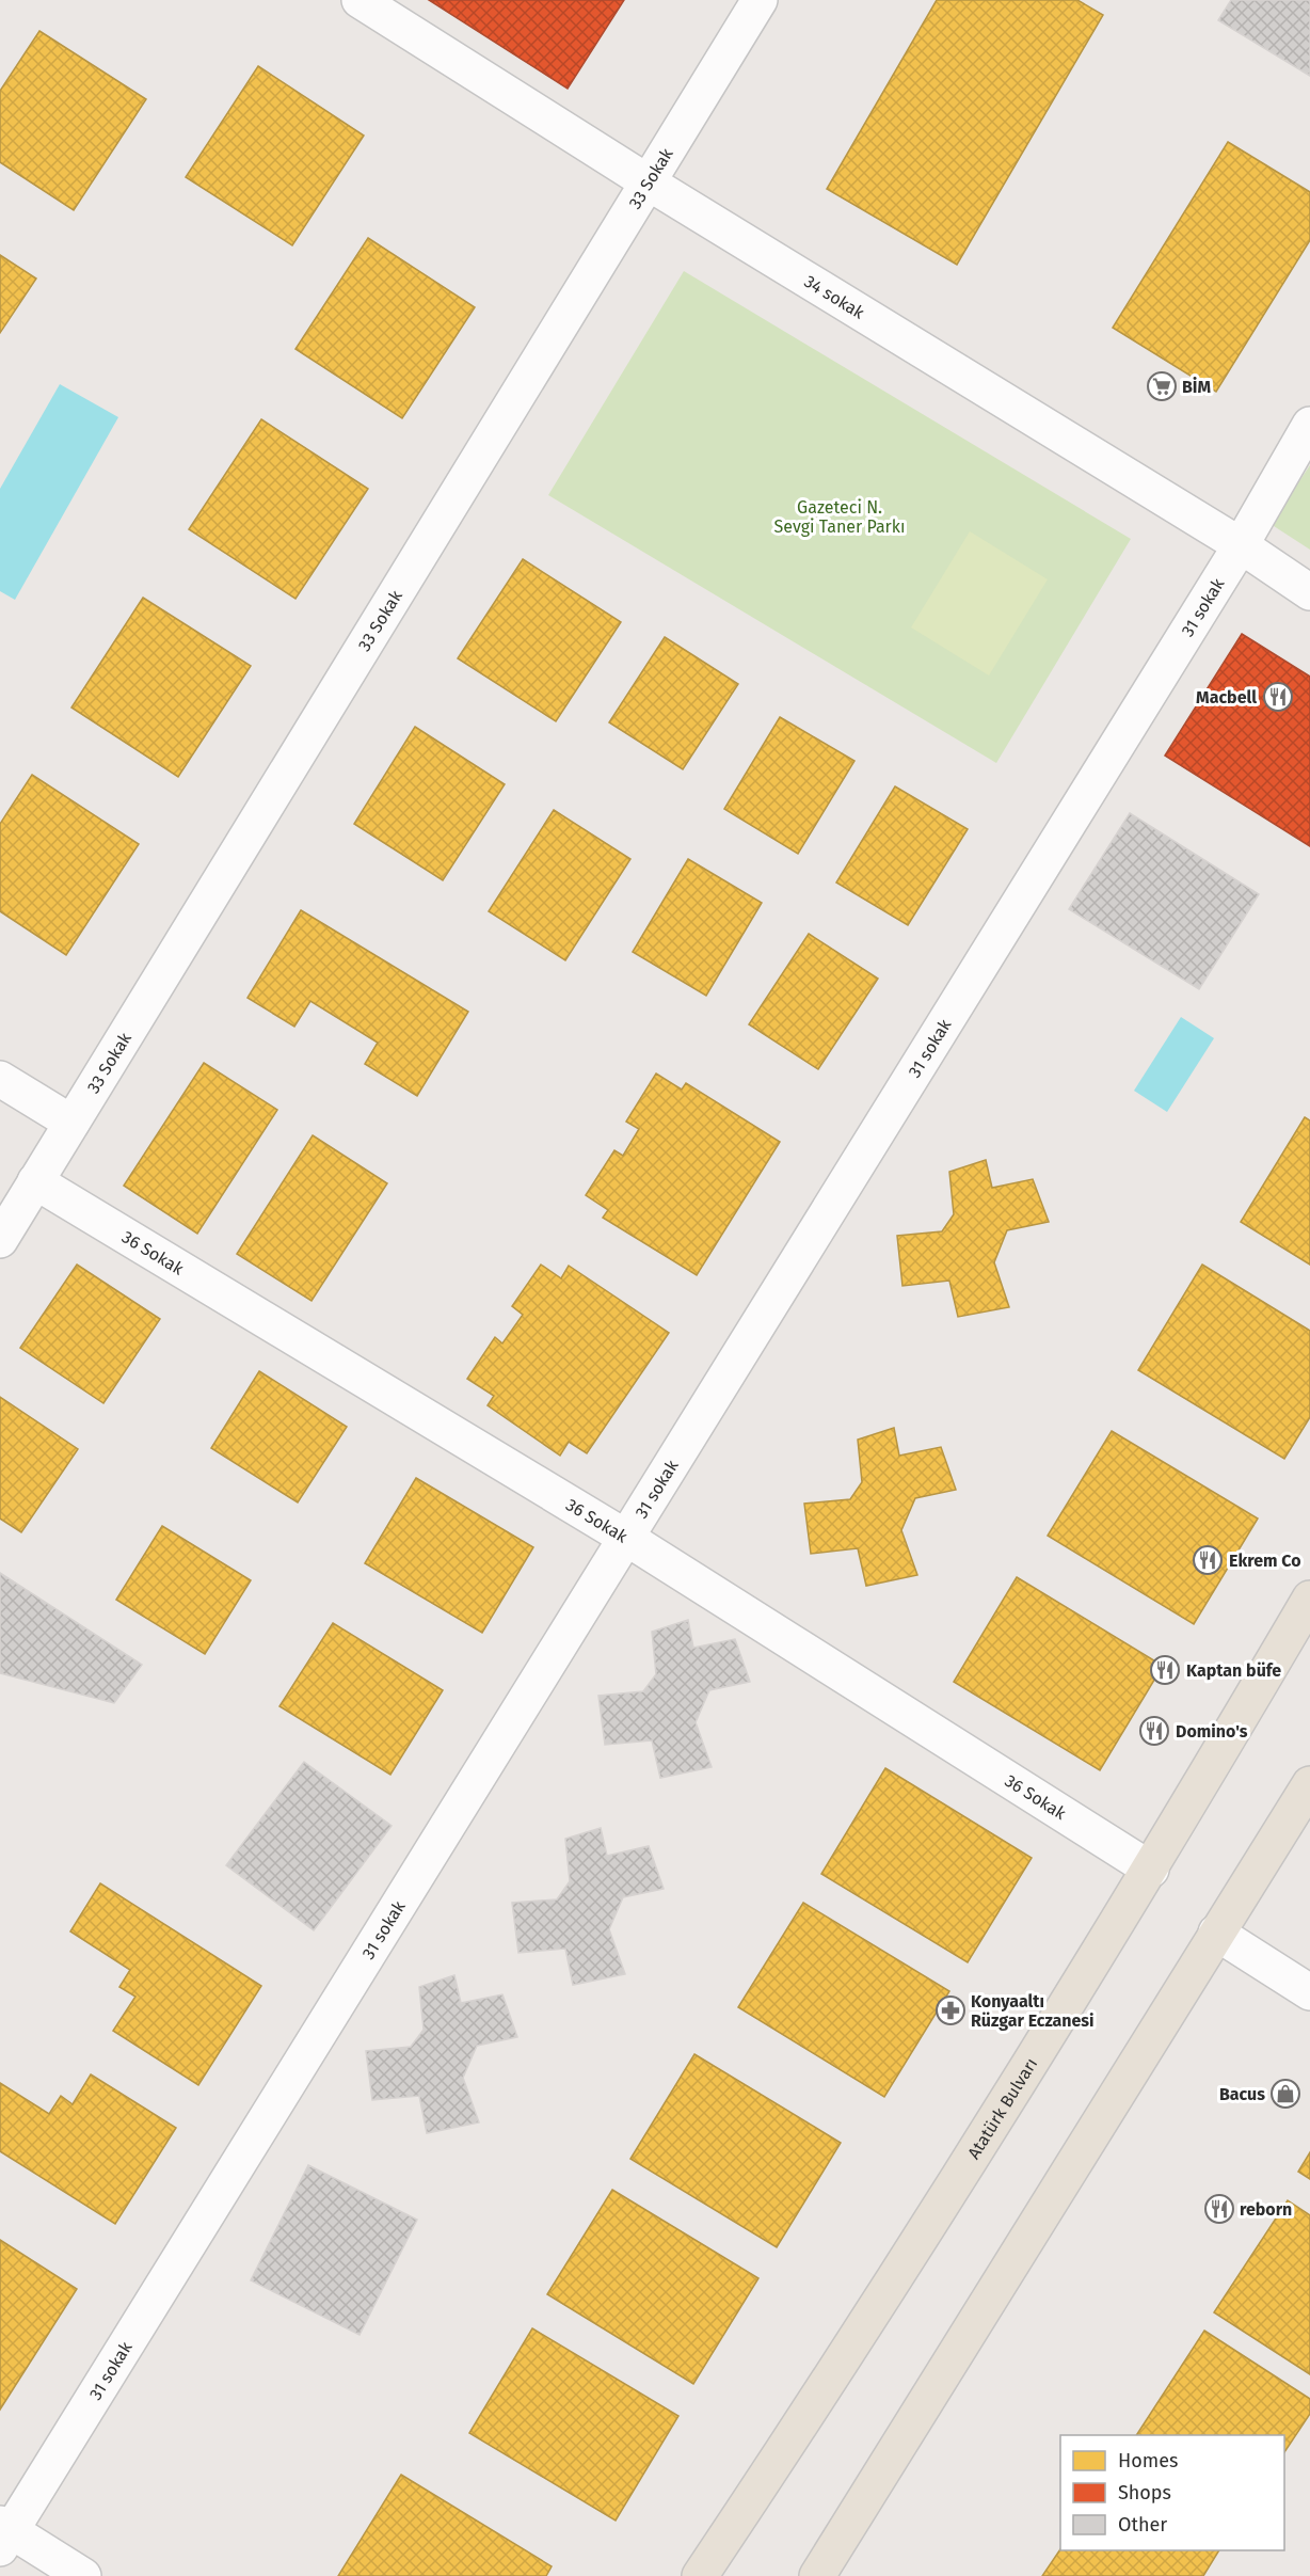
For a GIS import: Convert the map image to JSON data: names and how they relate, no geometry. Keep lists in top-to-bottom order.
{
  "streets": {
    "main road": ["Atatürk Bulvarı"],
    "street": [
      "33 Sokak",
      "34 sokak",
      "31 sokak",
      "36 Sokak"
    ]
  },
  "crossings": [
    ["33 Sokak", "34 sokak"],
    ["33 Sokak", "36 Sokak"],
    ["34 sokak", "31 sokak"],
    ["31 sokak", "36 Sokak"],
    ["36 Sokak", "Atatürk Bulvarı"]
  ],
  "parks": ["Gazeteci N. Sevgi Taner Parkı"],
  "places": {
    "supermarket": ["BİM"],
    "restaurant": [
      "Macbell",
      "Ekrem Co",
      "Kaptan büfe",
      "Domino's",
      "reborn"
    ],
    "pharmacy": ["Konyaaltı Rüzgar Eczanesi"],
    "shop": ["Bacus"]
  },
  "legend": ["Homes", "Shops", "Other"]
}
